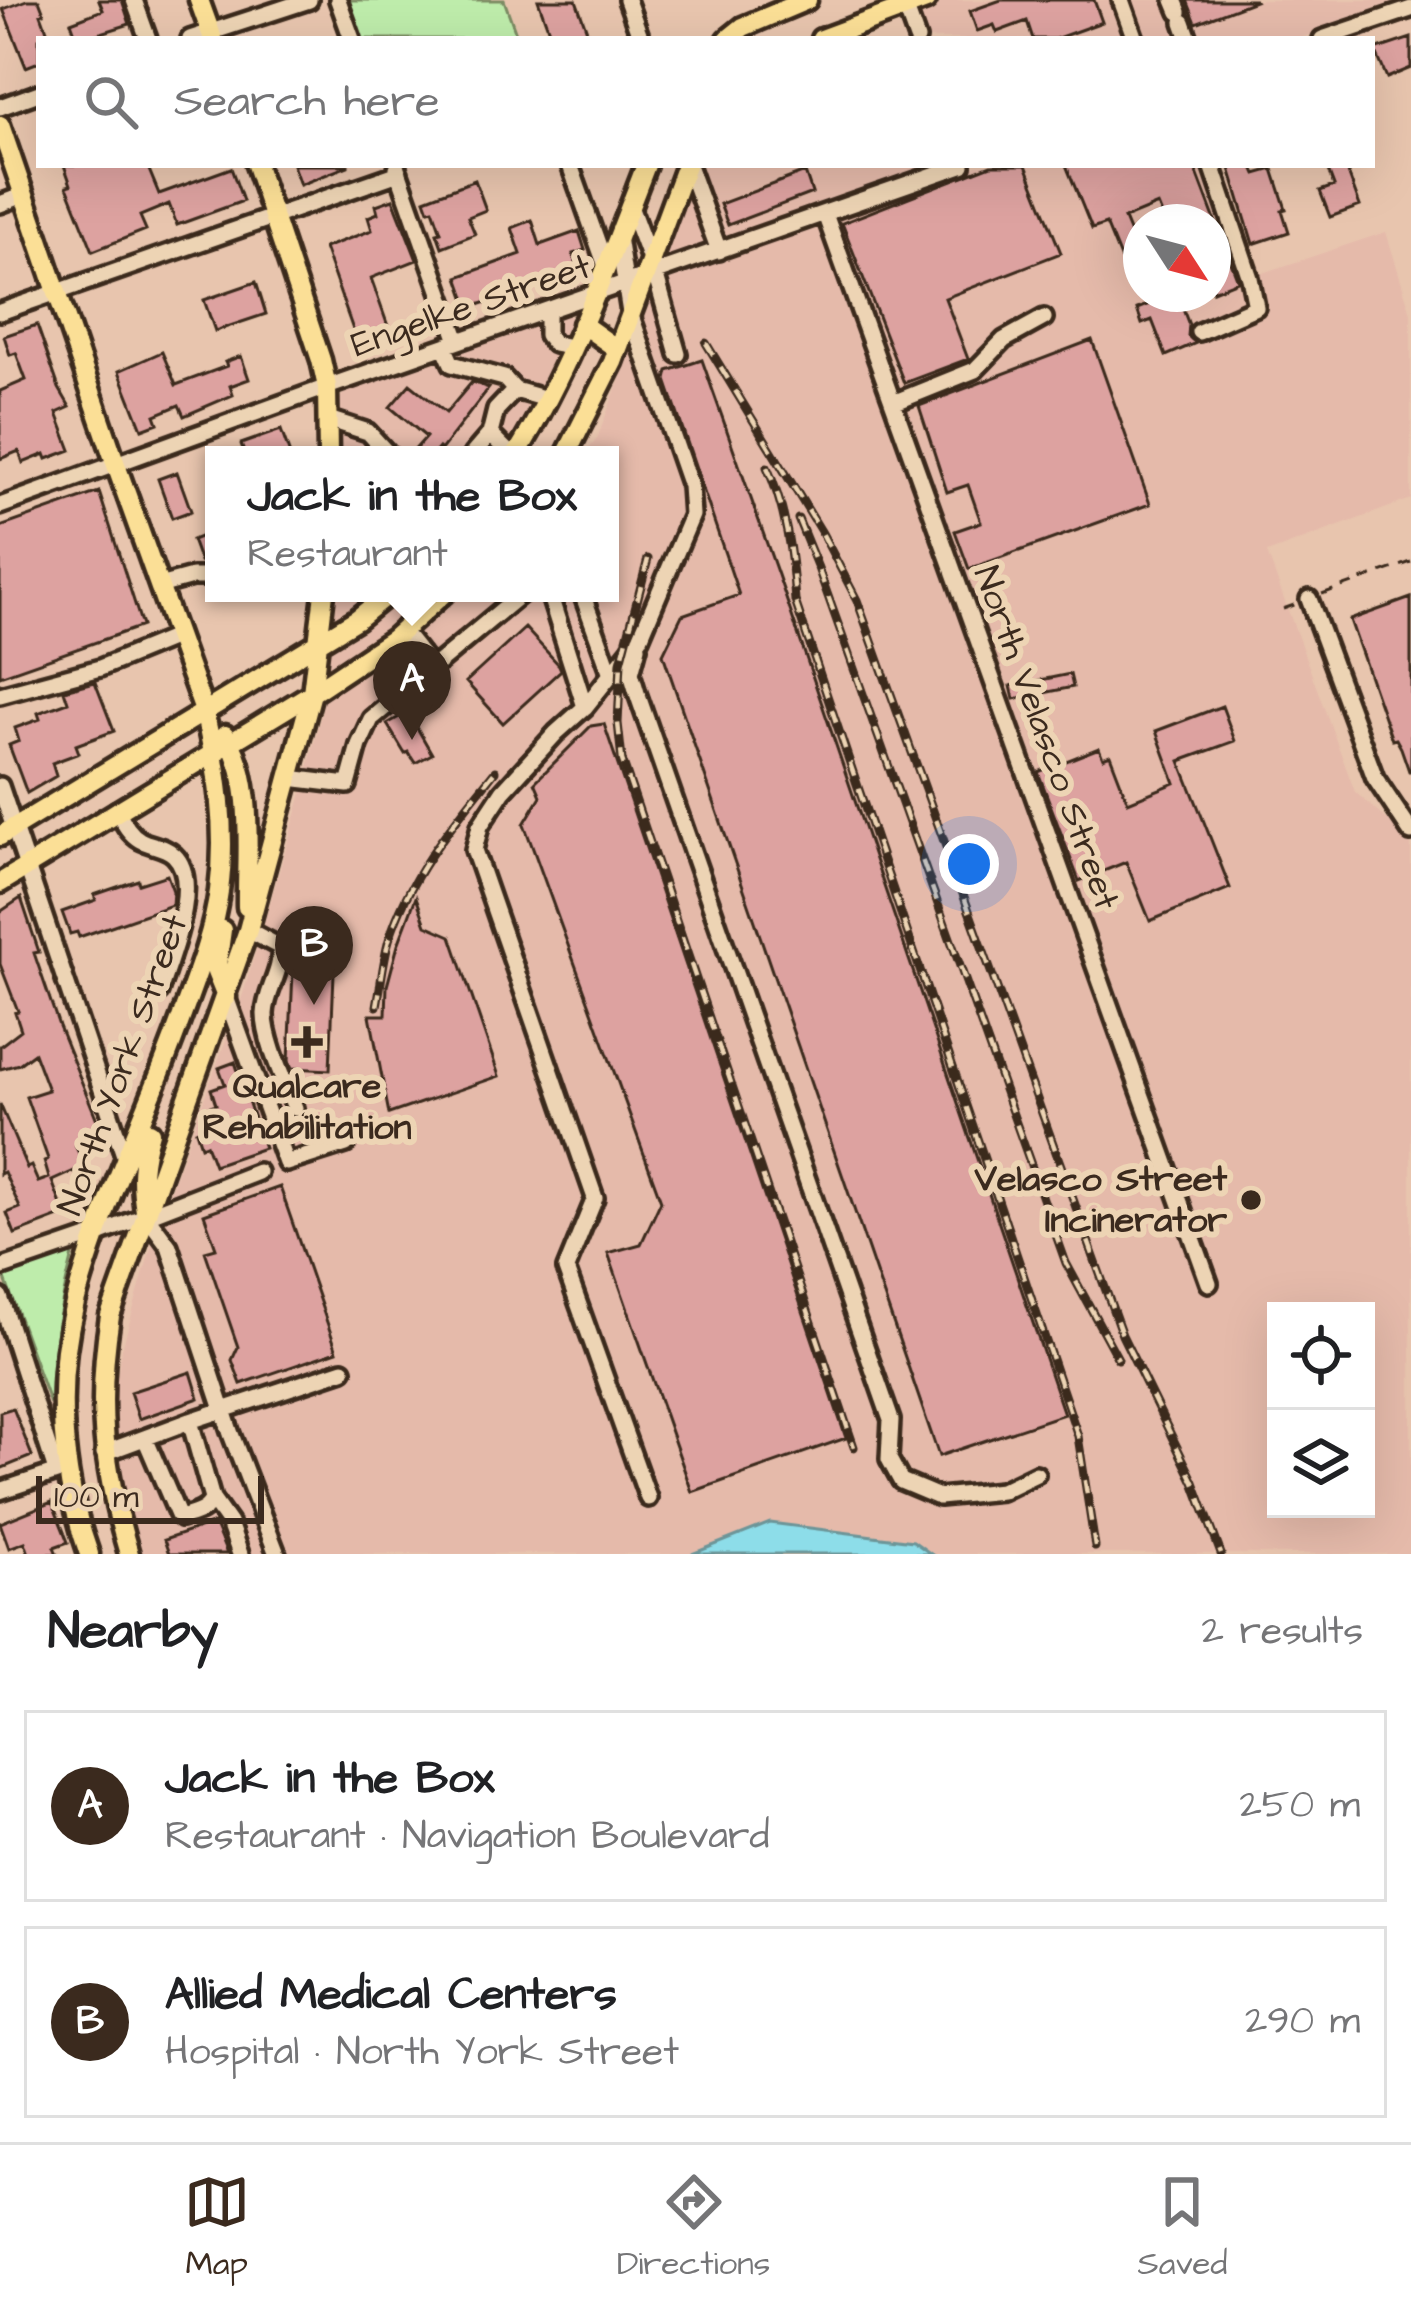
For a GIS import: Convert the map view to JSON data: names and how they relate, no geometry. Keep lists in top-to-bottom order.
{
  "streets": {
    "main road": ["North York Street"],
    "street": ["Engelke Street", "North Velasco Street"]
  },
  "crossings": [
    ["Engelke Street", "North Velasco Street"],
    ["Engelke Street", "North York Street"]
  ],
  "places": {
    "health": ["Qualcare Rehabilitation"],
    "other": ["Velasco Street Incinerator"]
  },
  "scale_bar": "100 m",
  "north": "bottom right",
  "page": {
    "search": "Search here",
    "popup": ["Jack in the Box", "Restaurant"],
    "pins": ["A", "B"],
    "scale": "100 m",
    "heading": ["Nearby", "2 results"],
    "list": [
      {
        "mark": "A",
        "name": "Jack in the Box",
        "note": "Restaurant · Navigation Boulevard",
        "value": "250 m"
      },
      {
        "mark": "B",
        "name": "Allied Medical Centers",
        "note": "Hospital · North York Street",
        "value": "290 m"
      }
    ],
    "nav": ["Map", "Directions", "Saved"]
  }
}
